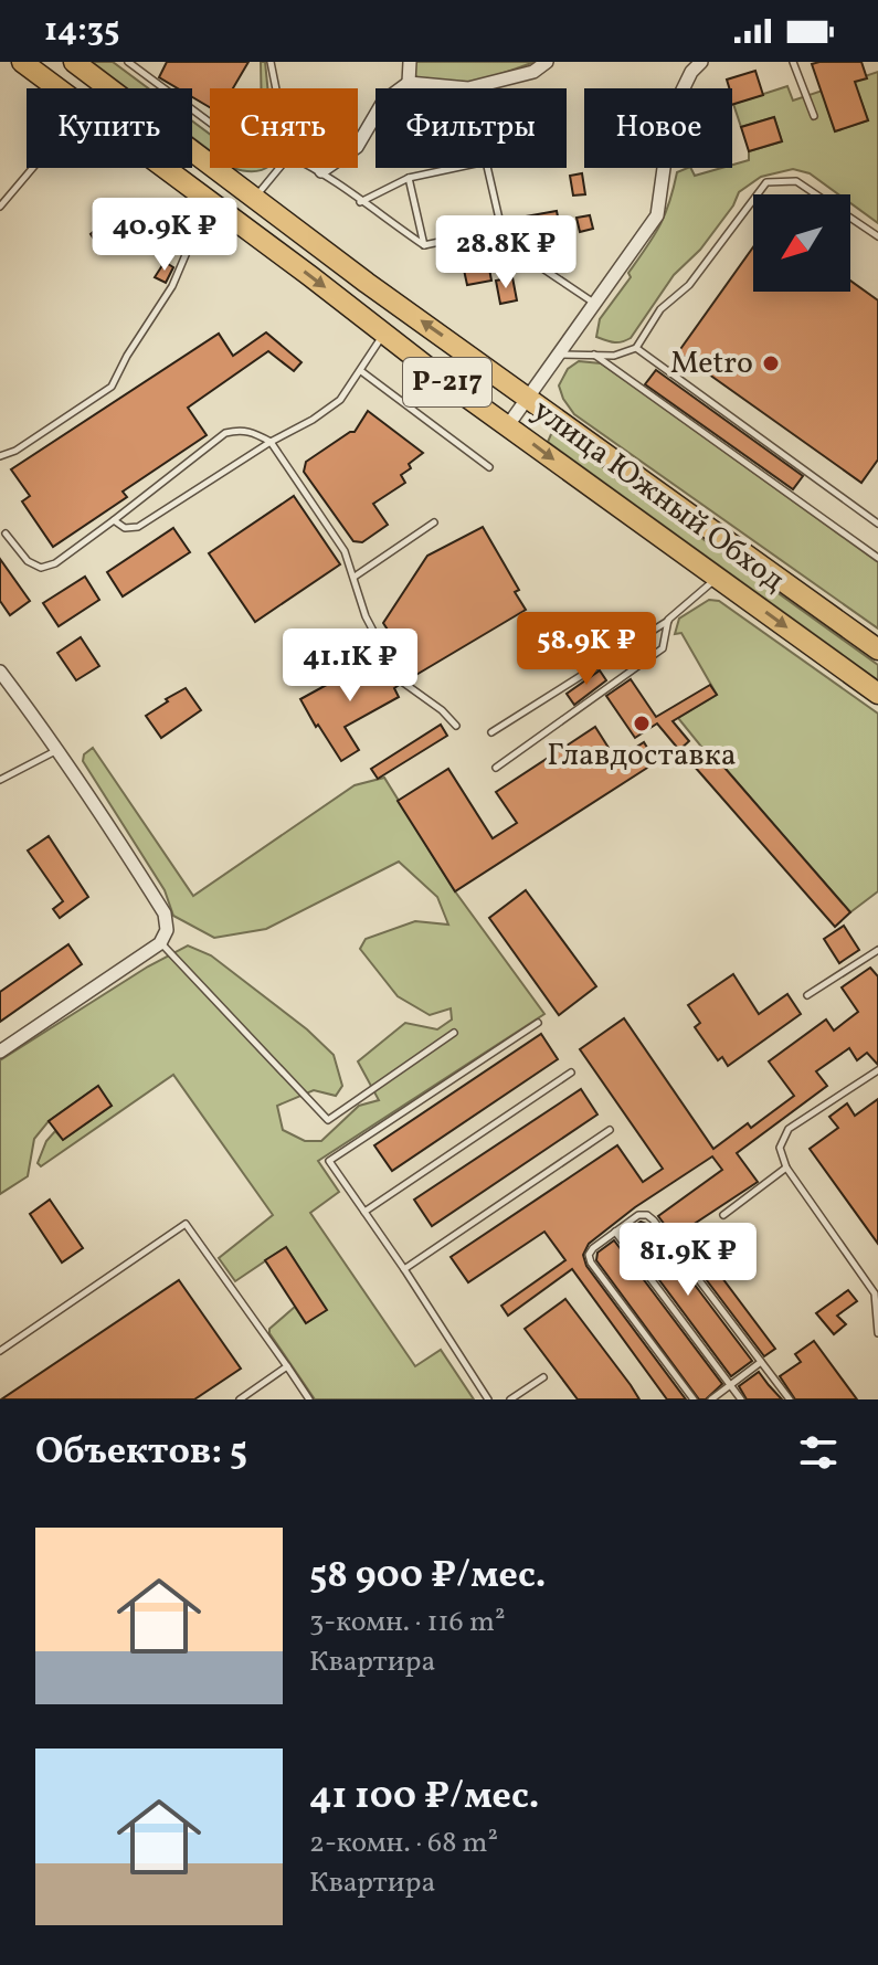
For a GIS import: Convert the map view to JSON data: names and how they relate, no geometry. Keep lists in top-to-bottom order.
{
  "streets": {
    "main road": ["Р-217", "улица Южный Обход"]
  },
  "places": ["Metro", "Главдоставка"],
  "north": "bottom left",
  "page": {
    "status": "14:35",
    "chip": [
      "Купить",
      "Снять",
      "Фильтры",
      "Новое"
    ],
    "price": [
      "40.9K ₽",
      "28.8K ₽",
      "58.9K ₽",
      "41.1K ₽",
      "81.9K ₽"
    ],
    "heading": "Объектов: 5",
    "list": [
      {
        "name": "58 900 ₽/мес.",
        "note": "3-комн. · 116 m² · Квартира"
      },
      {
        "name": "41 100 ₽/мес.",
        "note": "2-комн. · 68 m² · Квартира"
      }
    ]
  }
}
